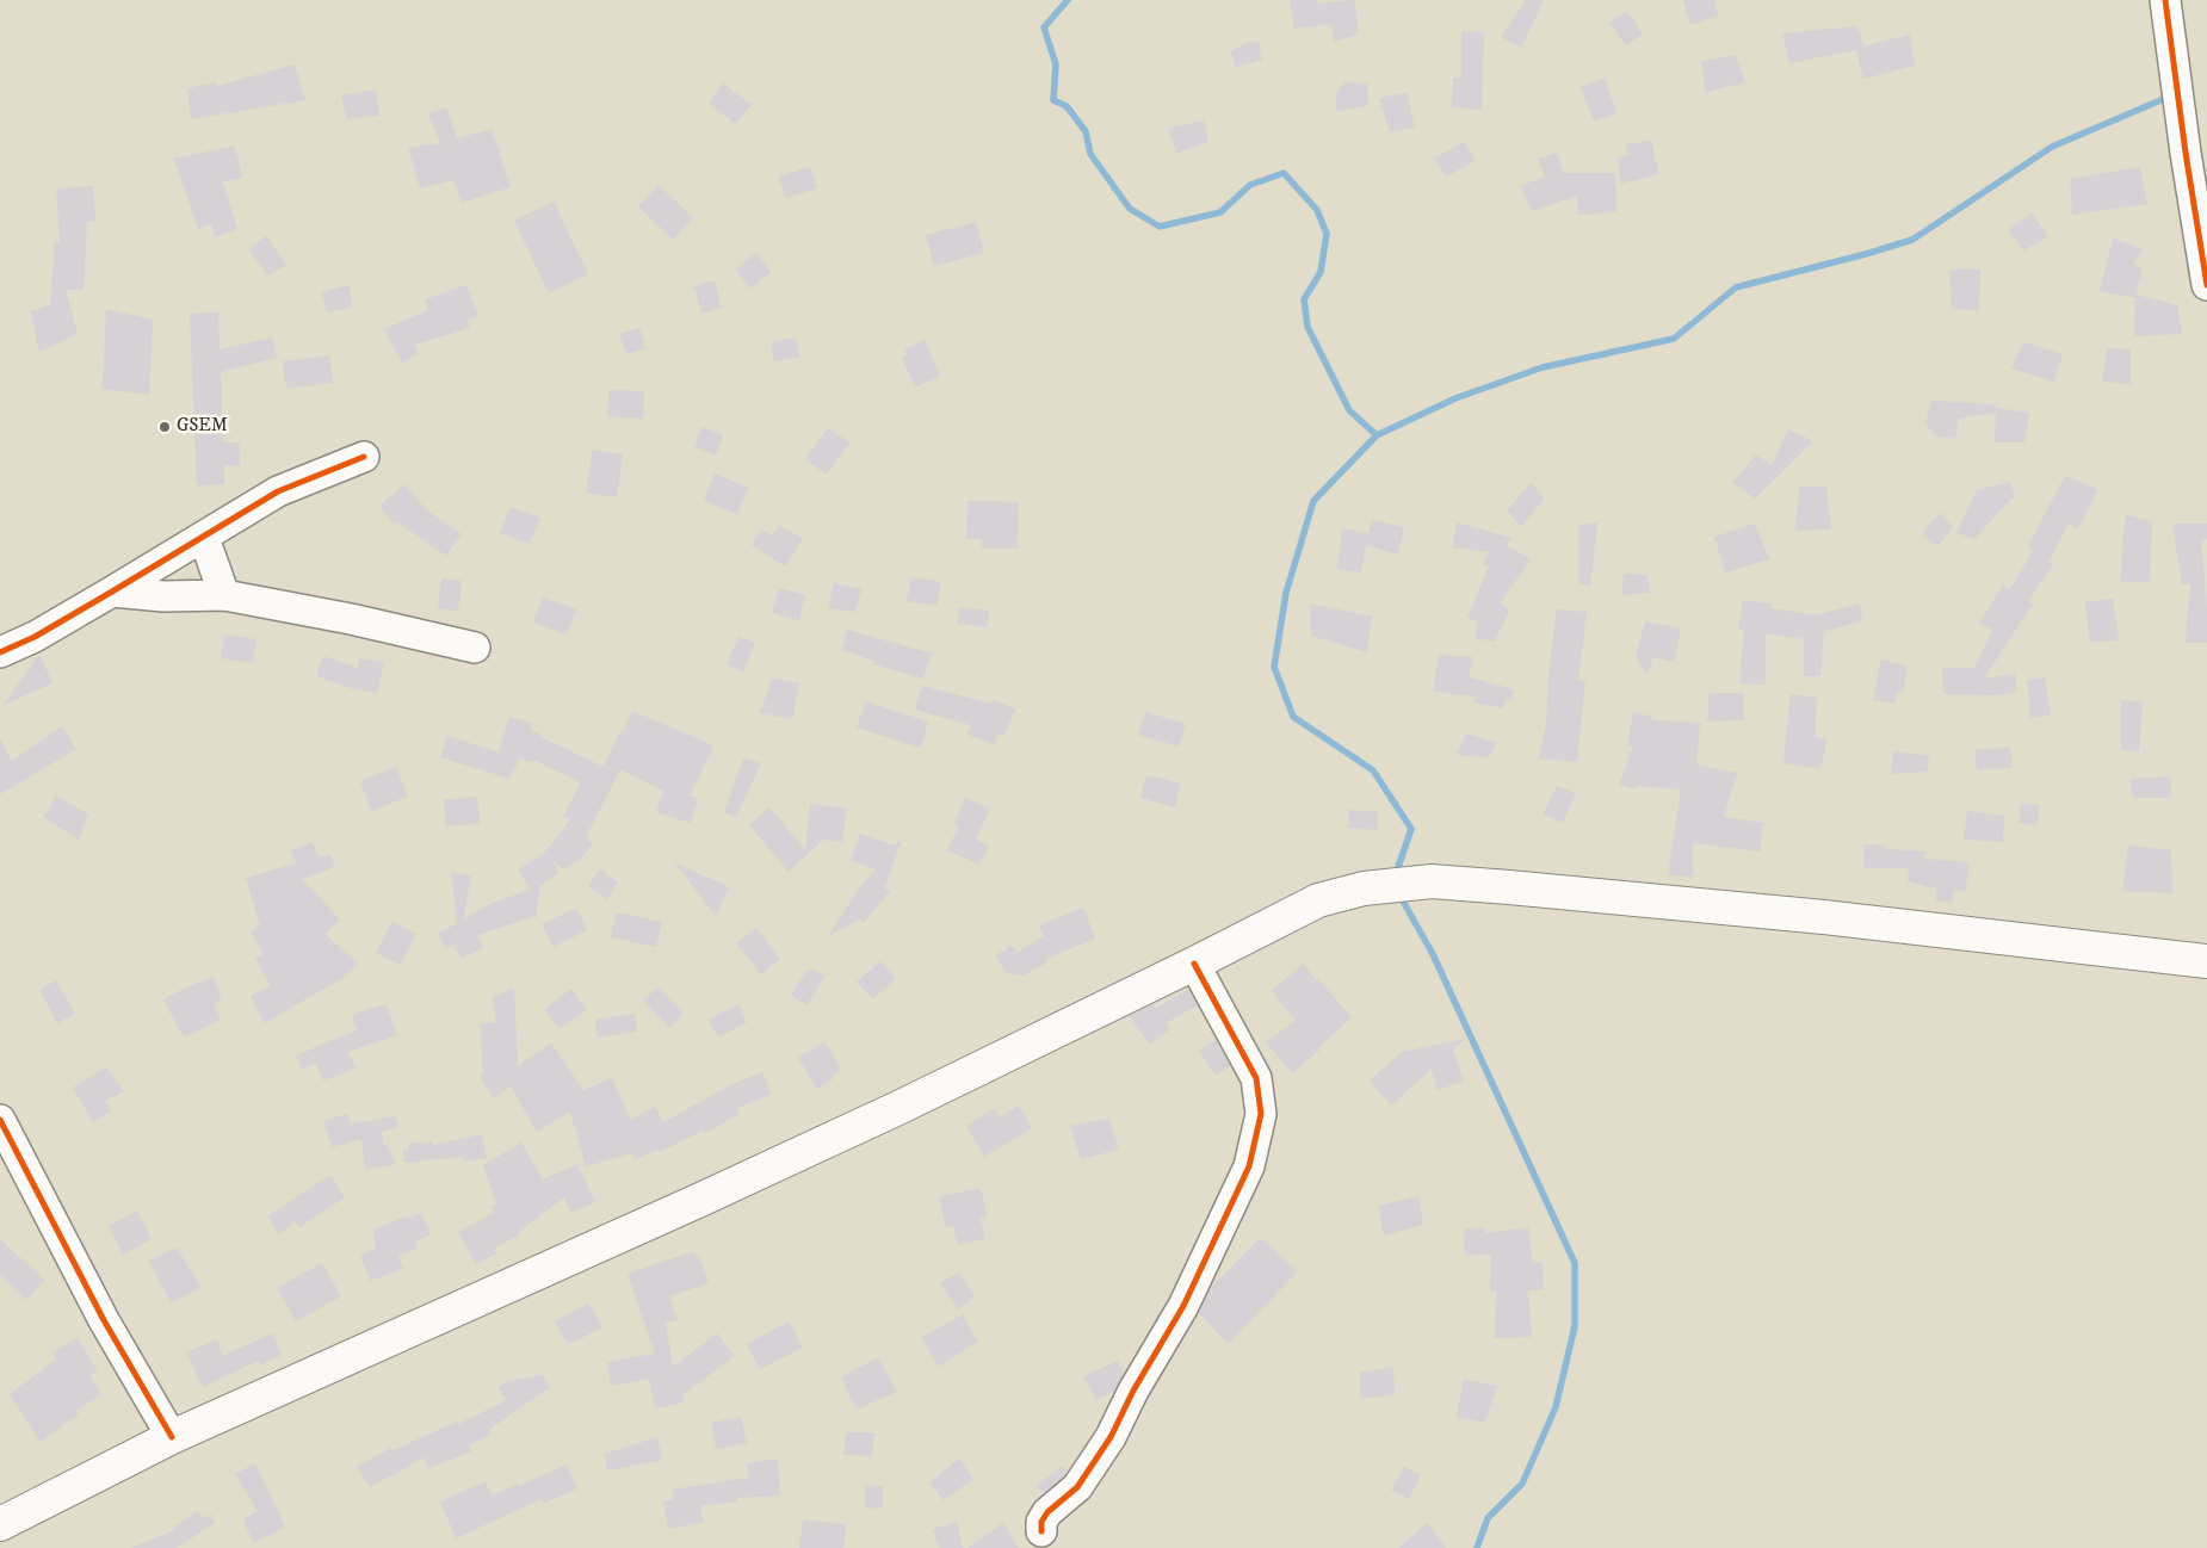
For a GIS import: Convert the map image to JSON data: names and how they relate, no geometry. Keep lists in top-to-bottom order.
{
  "places": ["GSEM"]
}
